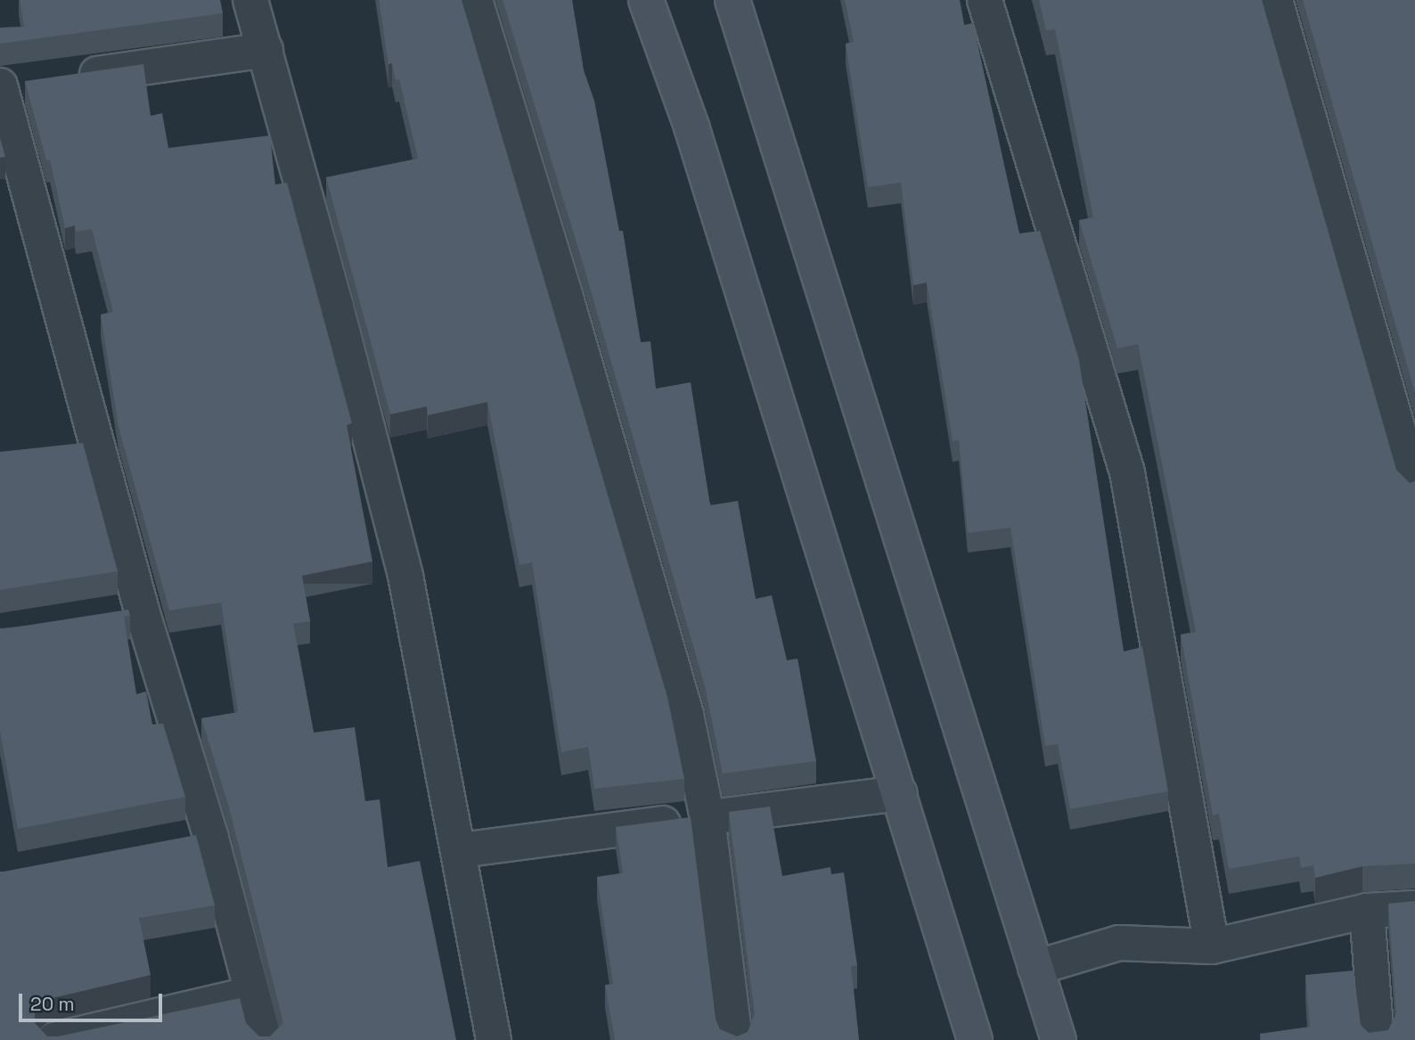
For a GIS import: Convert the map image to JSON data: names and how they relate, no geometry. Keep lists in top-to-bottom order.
{
  "scale_bar": "20 m"
}
